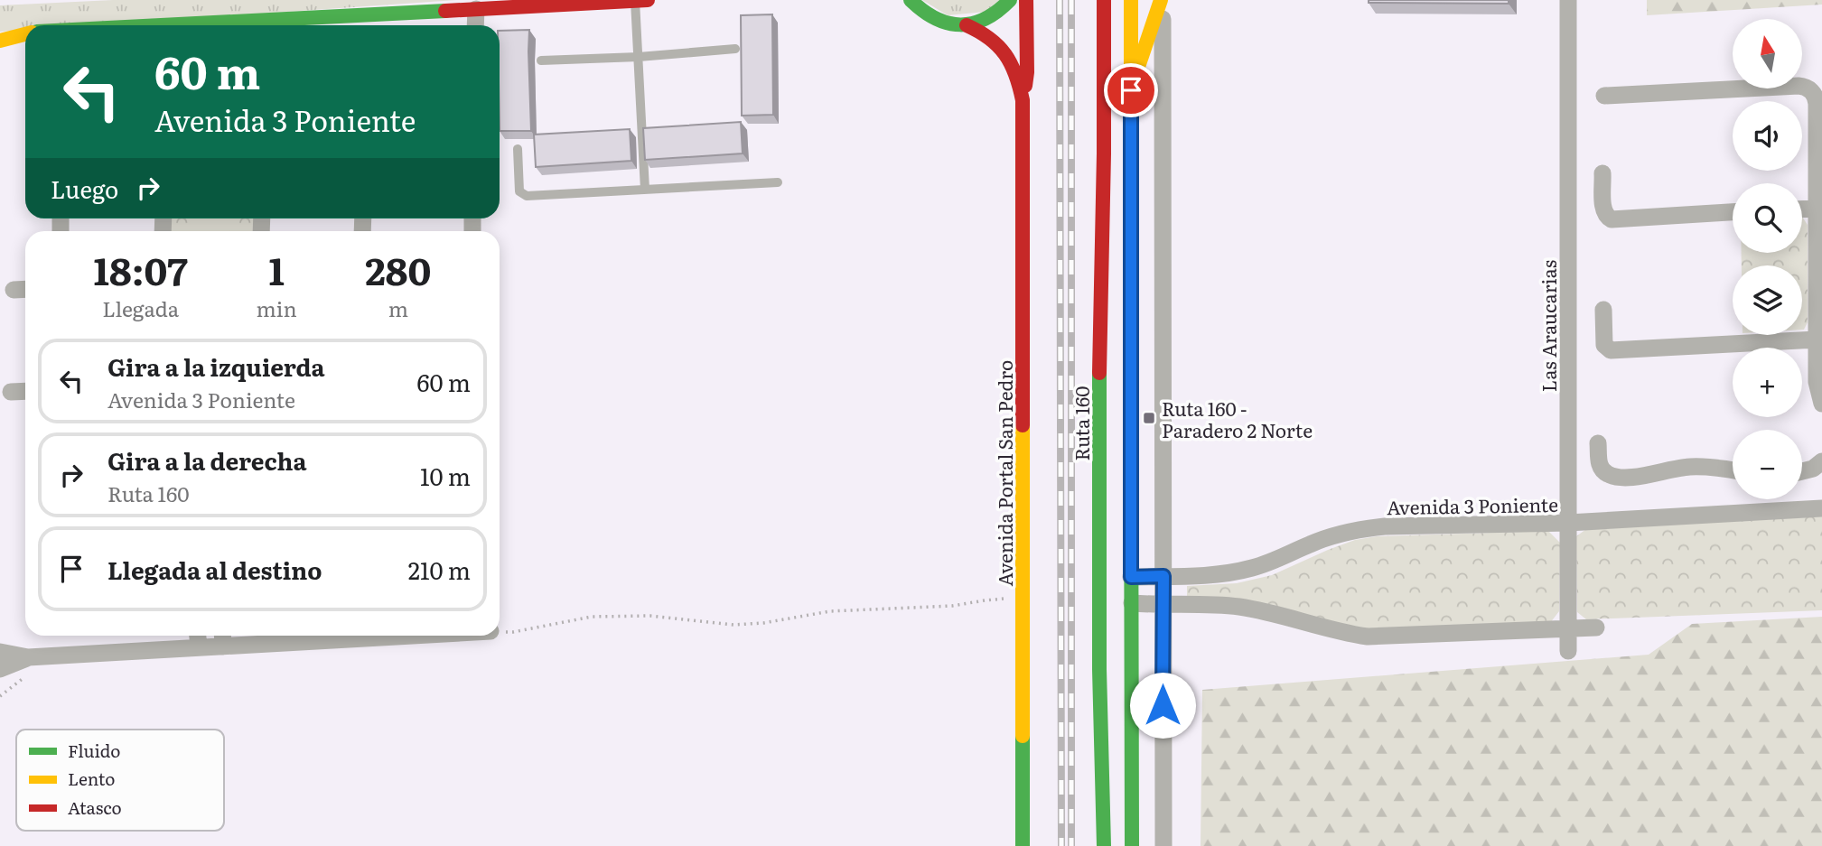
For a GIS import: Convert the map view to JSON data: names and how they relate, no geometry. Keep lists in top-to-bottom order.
{
  "streets": {
    "main road": ["Ruta 160", "Avenida Portal San Pedro"],
    "street": ["Las Araucarias", "Avenida 3 Poniente"]
  },
  "crossings": [
    ["Las Araucarias", "Avenida 3 Poniente"]
  ],
  "places": {
    "transit": ["Ruta 160 - Paradero 2 Norte"]
  },
  "legend": ["Fluido", "Lento", "Atasco"],
  "north": "top",
  "page": {
    "map_buttons": ["+", "−"],
    "turn": ["60 m", "Avenida 3 Poniente"],
    "then": "Luego",
    "eta": [
      "18:07",
      "Llegada",
      "1",
      "min",
      "280",
      "m"
    ],
    "list": [
      {
        "name": "Gira a la izquierda",
        "note": "Avenida 3 Poniente",
        "value": "60 m"
      },
      {
        "name": "Gira a la derecha",
        "note": "Ruta 160",
        "value": "10 m"
      },
      {
        "name": "Llegada al destino",
        "value": "210 m"
      }
    ]
  }
}
